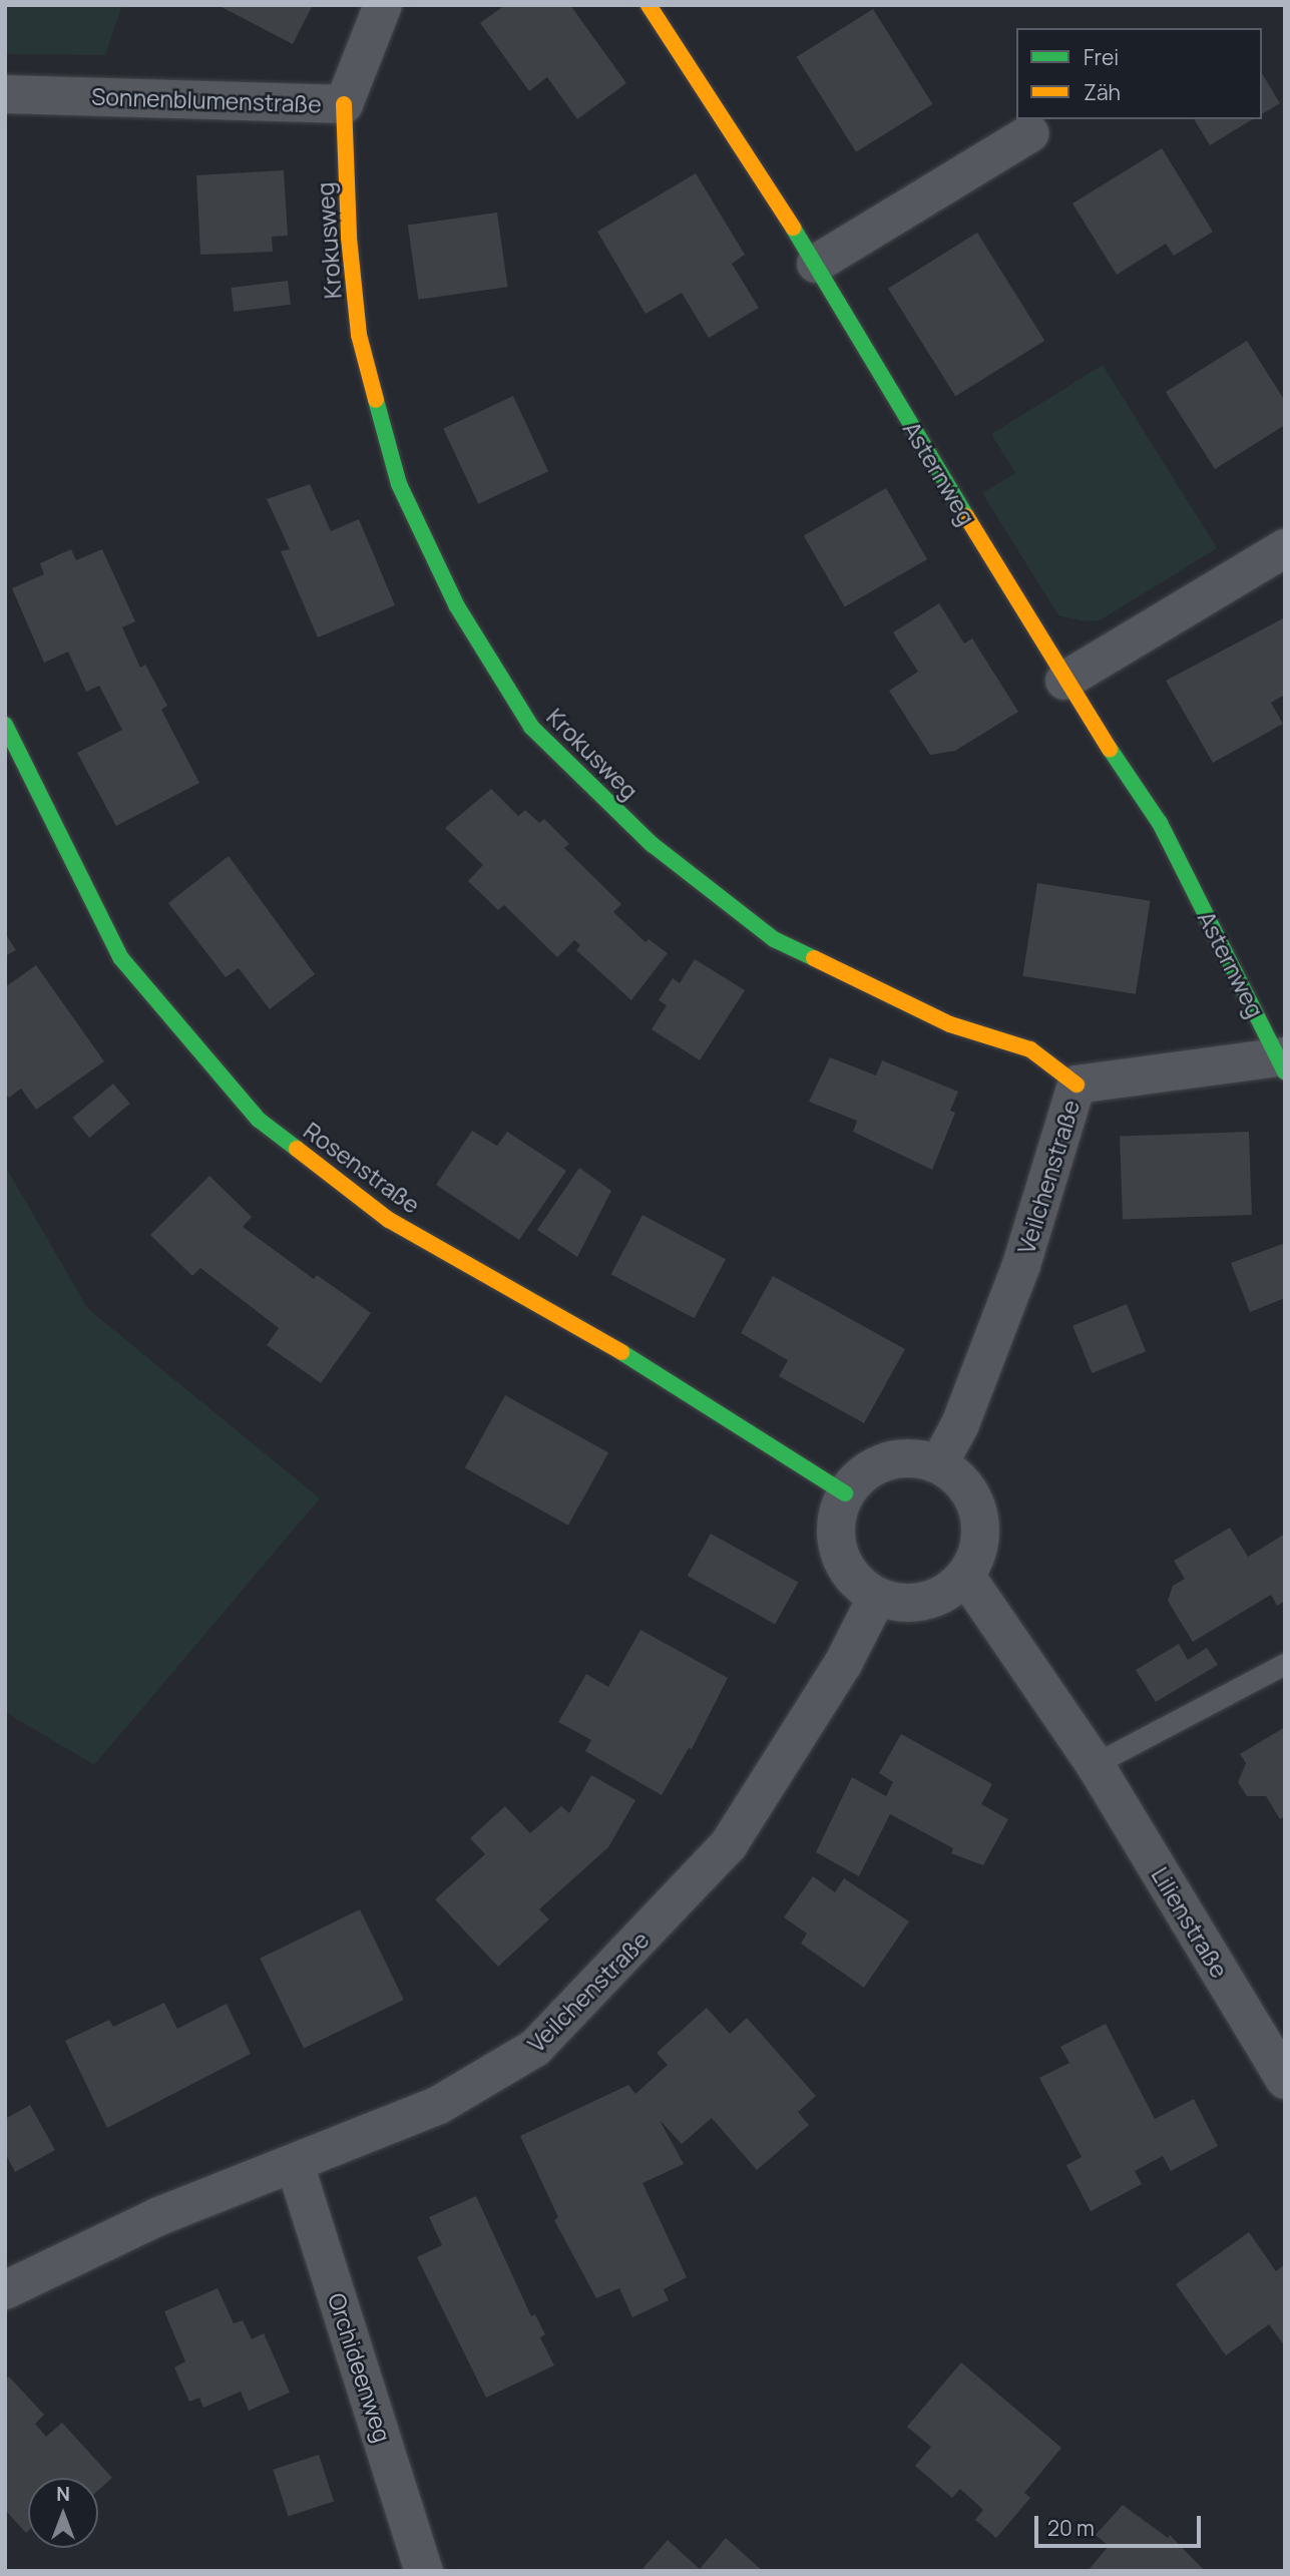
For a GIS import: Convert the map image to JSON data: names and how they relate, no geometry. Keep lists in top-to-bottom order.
{
  "streets": {
    "street": [
      "Sonnenblumenstraße",
      "Krokusweg",
      "Asternweg",
      "Rosenstraße",
      "Veilchenstraße",
      "Lilienstraße",
      "Orchideenweg"
    ]
  },
  "crossings": [
    ["Sonnenblumenstraße", "Krokusweg"],
    ["Krokusweg", "Veilchenstraße"],
    ["Asternweg", "Veilchenstraße"],
    ["Rosenstraße", "Veilchenstraße"],
    ["Rosenstraße", "Lilienstraße"],
    ["Veilchenstraße", "Lilienstraße"],
    ["Veilchenstraße", "Orchideenweg"]
  ],
  "legend": ["Frei", "Zäh"],
  "scale_bar": "20 m",
  "north": "top"
}
